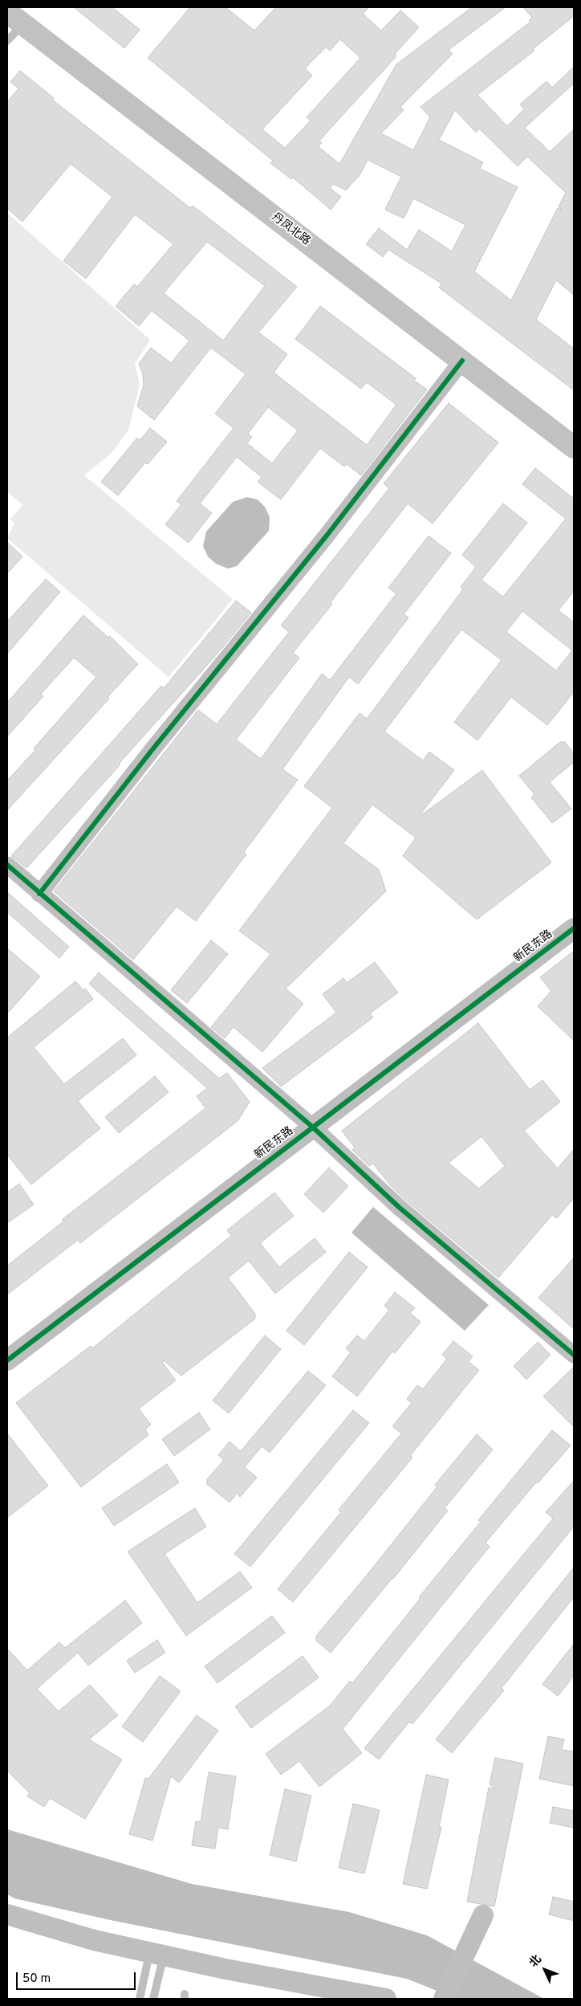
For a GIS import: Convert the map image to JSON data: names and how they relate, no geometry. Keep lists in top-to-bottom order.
{
  "streets": {
    "main road": ["丹凤北路"],
    "street": ["新民东路"]
  },
  "scale_bar": "50 m",
  "north": "top left"
}
